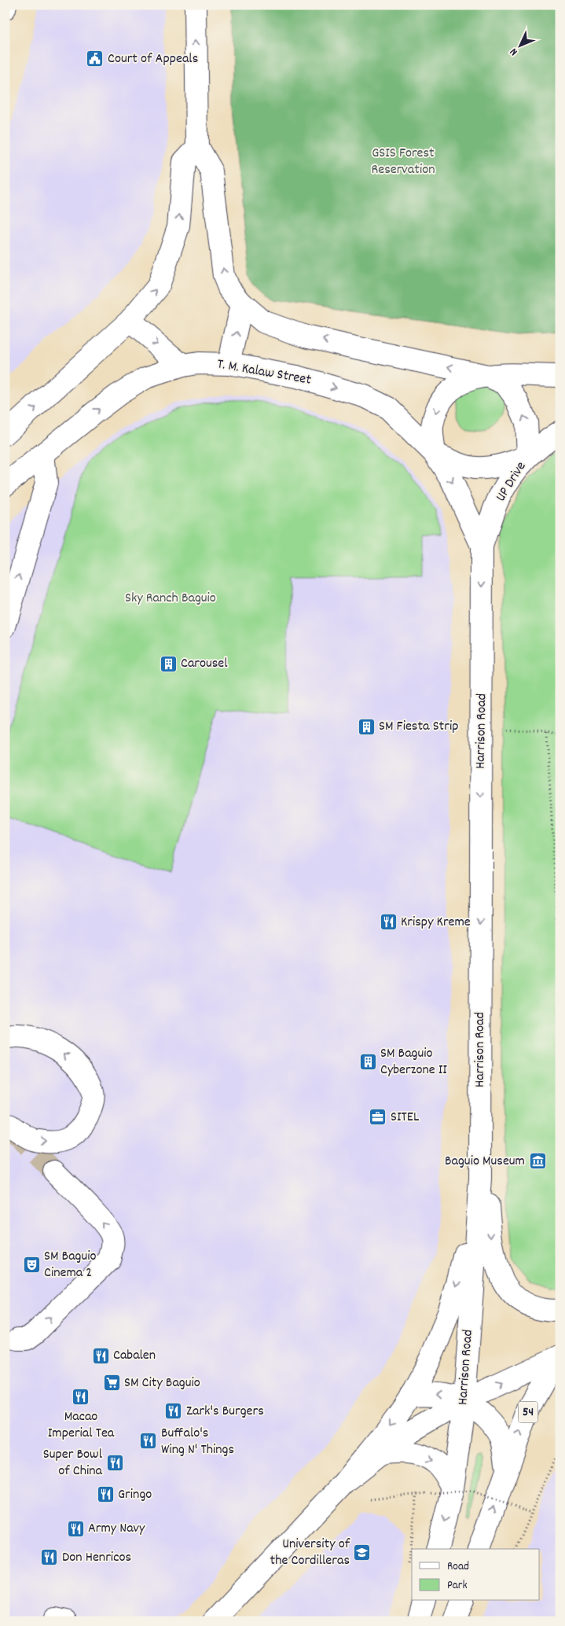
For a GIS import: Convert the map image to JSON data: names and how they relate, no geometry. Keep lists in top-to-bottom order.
{
  "streets": {
    "main road": [
      "T. M. Kalaw Street",
      "UP Drive",
      "Harrison Road",
      "54"
    ]
  },
  "crossings": [
    ["T. M. Kalaw Street", "UP Drive"],
    ["T. M. Kalaw Street", "Harrison Road"],
    ["UP Drive", "Harrison Road"]
  ],
  "one_way": ["Harrison Road"],
  "parks": ["GSIS Forest Reservation", "Sky Ranch Baguio"],
  "places": {
    "public building": ["Court of Appeals"],
    "building": ["Carousel", "SM Fiesta Strip", "SM Baguio Cyberzone II"],
    "restaurant": [
      "Krispy Kreme",
      "Cabalen",
      "Macao Imperial Tea",
      "Zark's Burgers",
      "Buffalo's Wing N' Things",
      "Super Bowl of China",
      "Gringo",
      "Army Navy",
      "Don Henricos"
    ],
    "office": ["SITEL"],
    "museum": ["Baguio Museum"],
    "theatre": ["SM Baguio Cinema 2"],
    "supermarket": ["SM City Baguio"],
    "school or university": ["University of the Cordilleras"]
  },
  "legend": ["Road", "Park"],
  "north": "bottom left"
}
